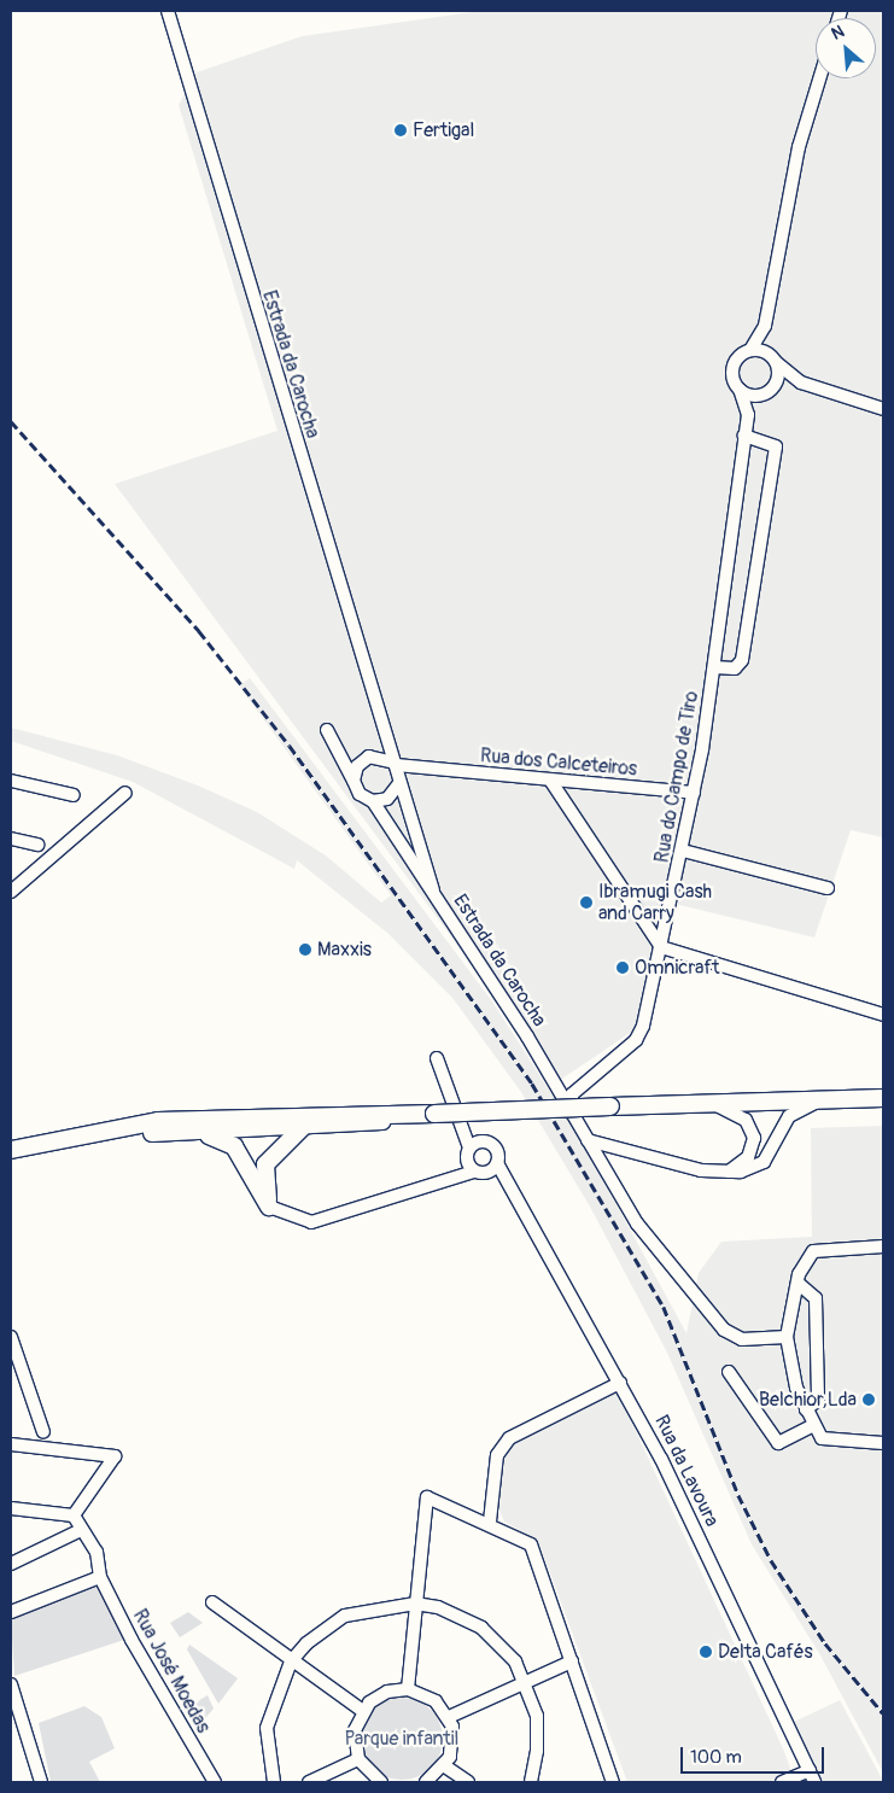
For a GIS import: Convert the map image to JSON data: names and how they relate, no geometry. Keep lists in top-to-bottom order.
{
  "streets": {
    "street": [
      "Estrada da Carocha",
      "Rua dos Calceteiros",
      "Rua do Campo de Tiro",
      "Rua da Lavoura",
      "Rua José Moedas"
    ]
  },
  "crossings": [
    ["Estrada da Carocha", "Rua dos Calceteiros"],
    ["Estrada da Carocha", "Rua do Campo de Tiro"],
    ["Rua dos Calceteiros", "Rua do Campo de Tiro"]
  ],
  "parks": ["Parque infantil"],
  "places": [
    "Fertigal",
    "Ibramugi Cash and Carry",
    "Maxxis",
    "Omnicraft",
    "Belchior,Lda",
    "Delta Cafés"
  ],
  "scale_bar": "100 m",
  "north": "top left"
}
